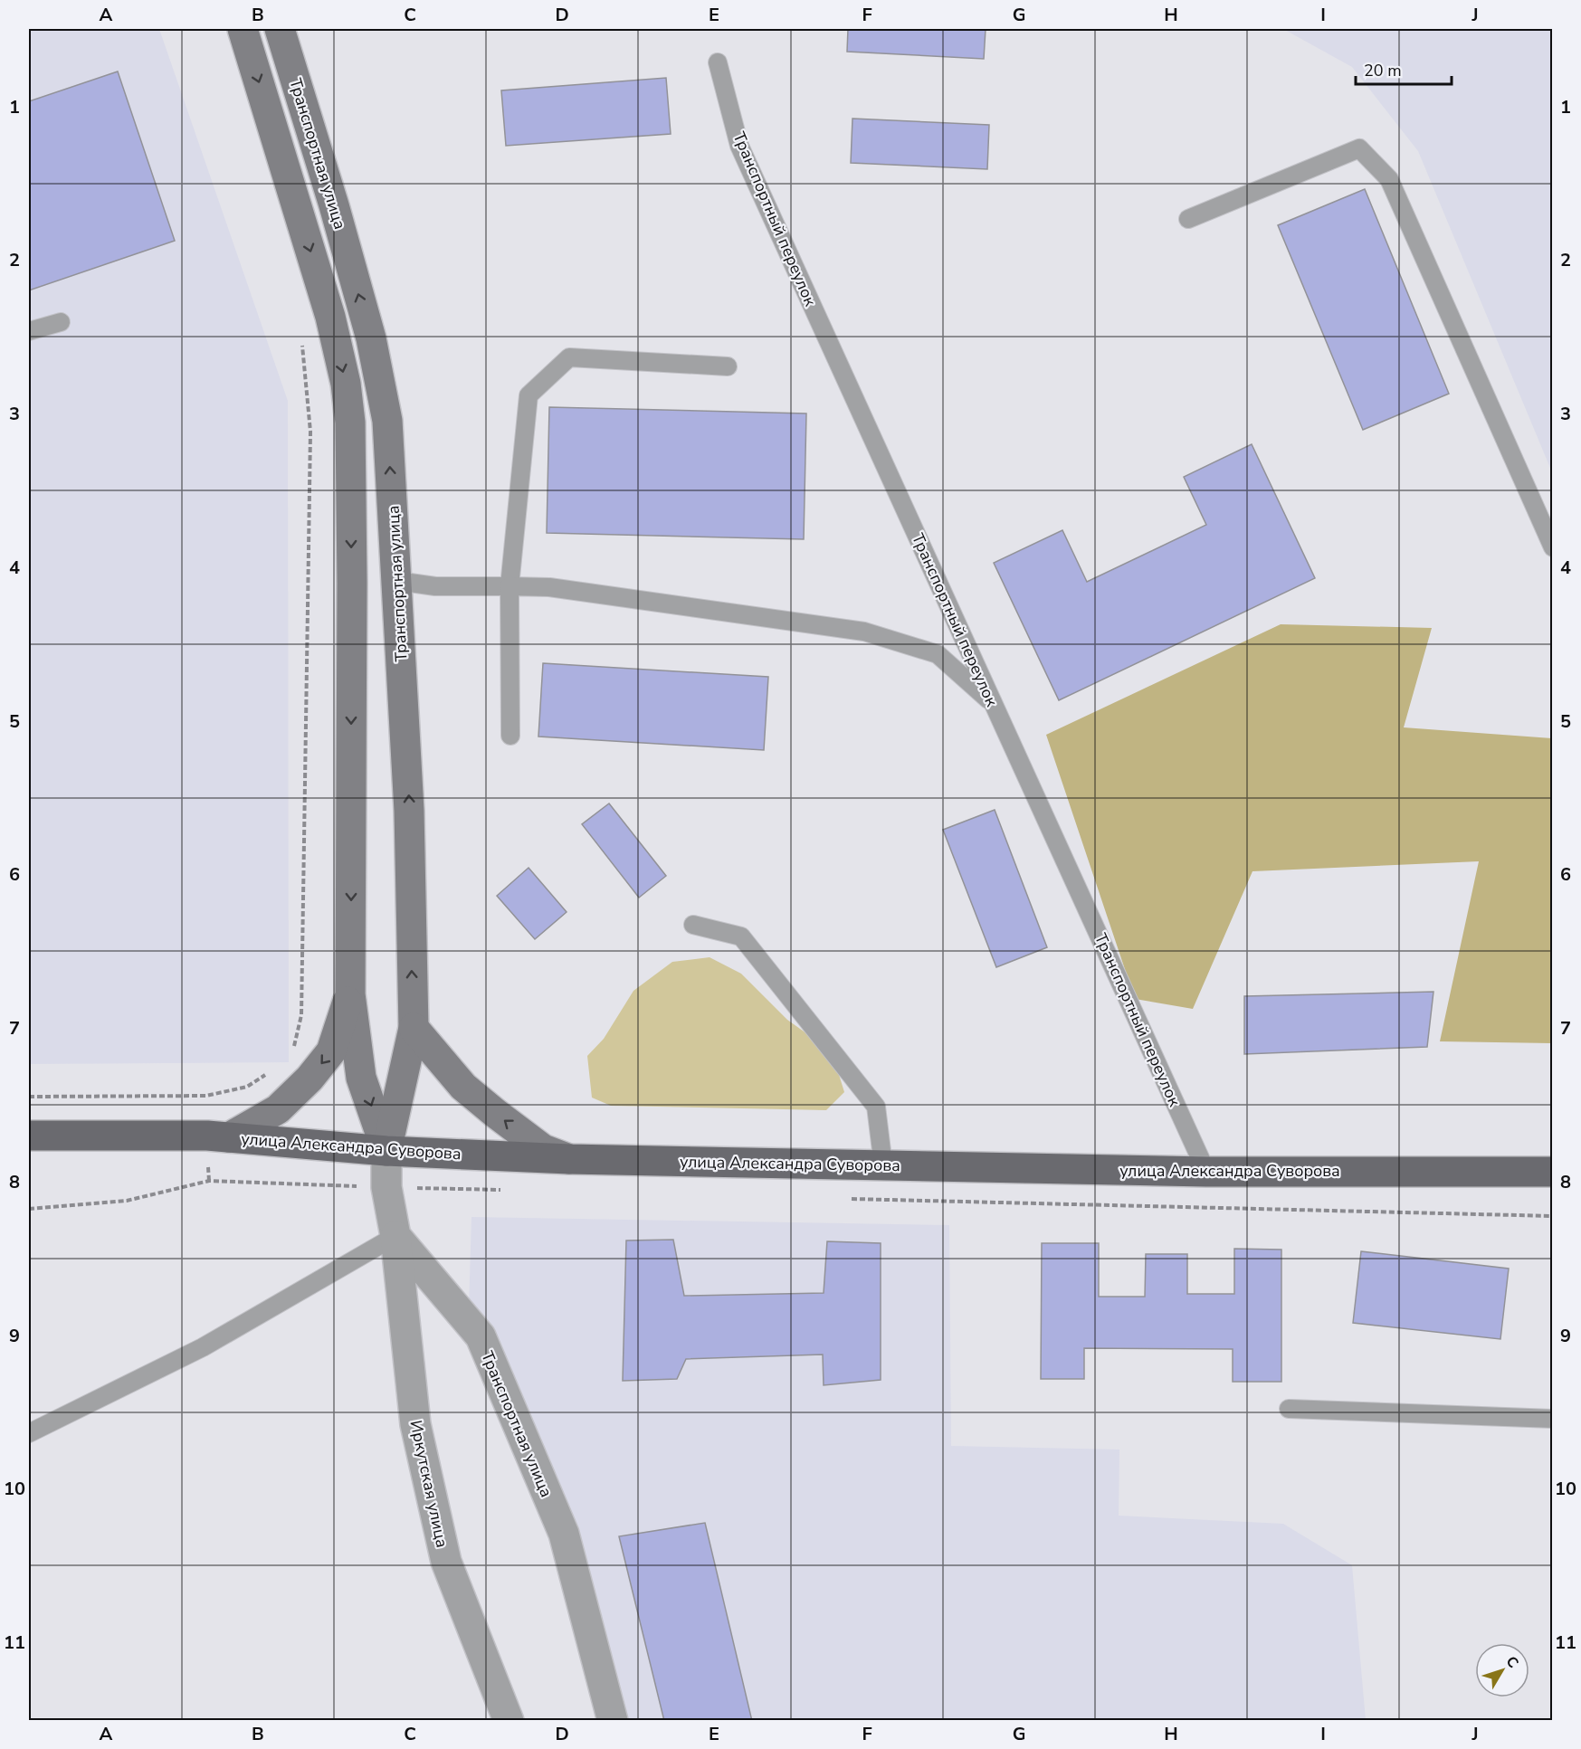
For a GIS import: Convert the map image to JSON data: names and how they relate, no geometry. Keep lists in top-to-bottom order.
{
  "streets": {
    "main road": ["Транспортная улица", "улица Александра Суворова"],
    "street": ["Иркутская улица"],
    "lane": ["Транспортный переулок"]
  },
  "crossings": [
    ["Транспортная улица", "улица Александра Суворова"],
    ["Транспортная улица", "Иркутская улица"],
    ["Транспортный переулок", "улица Александра Суворова"]
  ],
  "scale_bar": "20 m",
  "north": "top right",
  "grid": {
    "columns": [
      "A",
      "B",
      "C",
      "D",
      "E",
      "F",
      "G",
      "H",
      "I",
      "J"
    ],
    "rows": [
      "1",
      "2",
      "3",
      "4",
      "5",
      "6",
      "7",
      "8",
      "9",
      "10",
      "11"
    ]
  }
}
